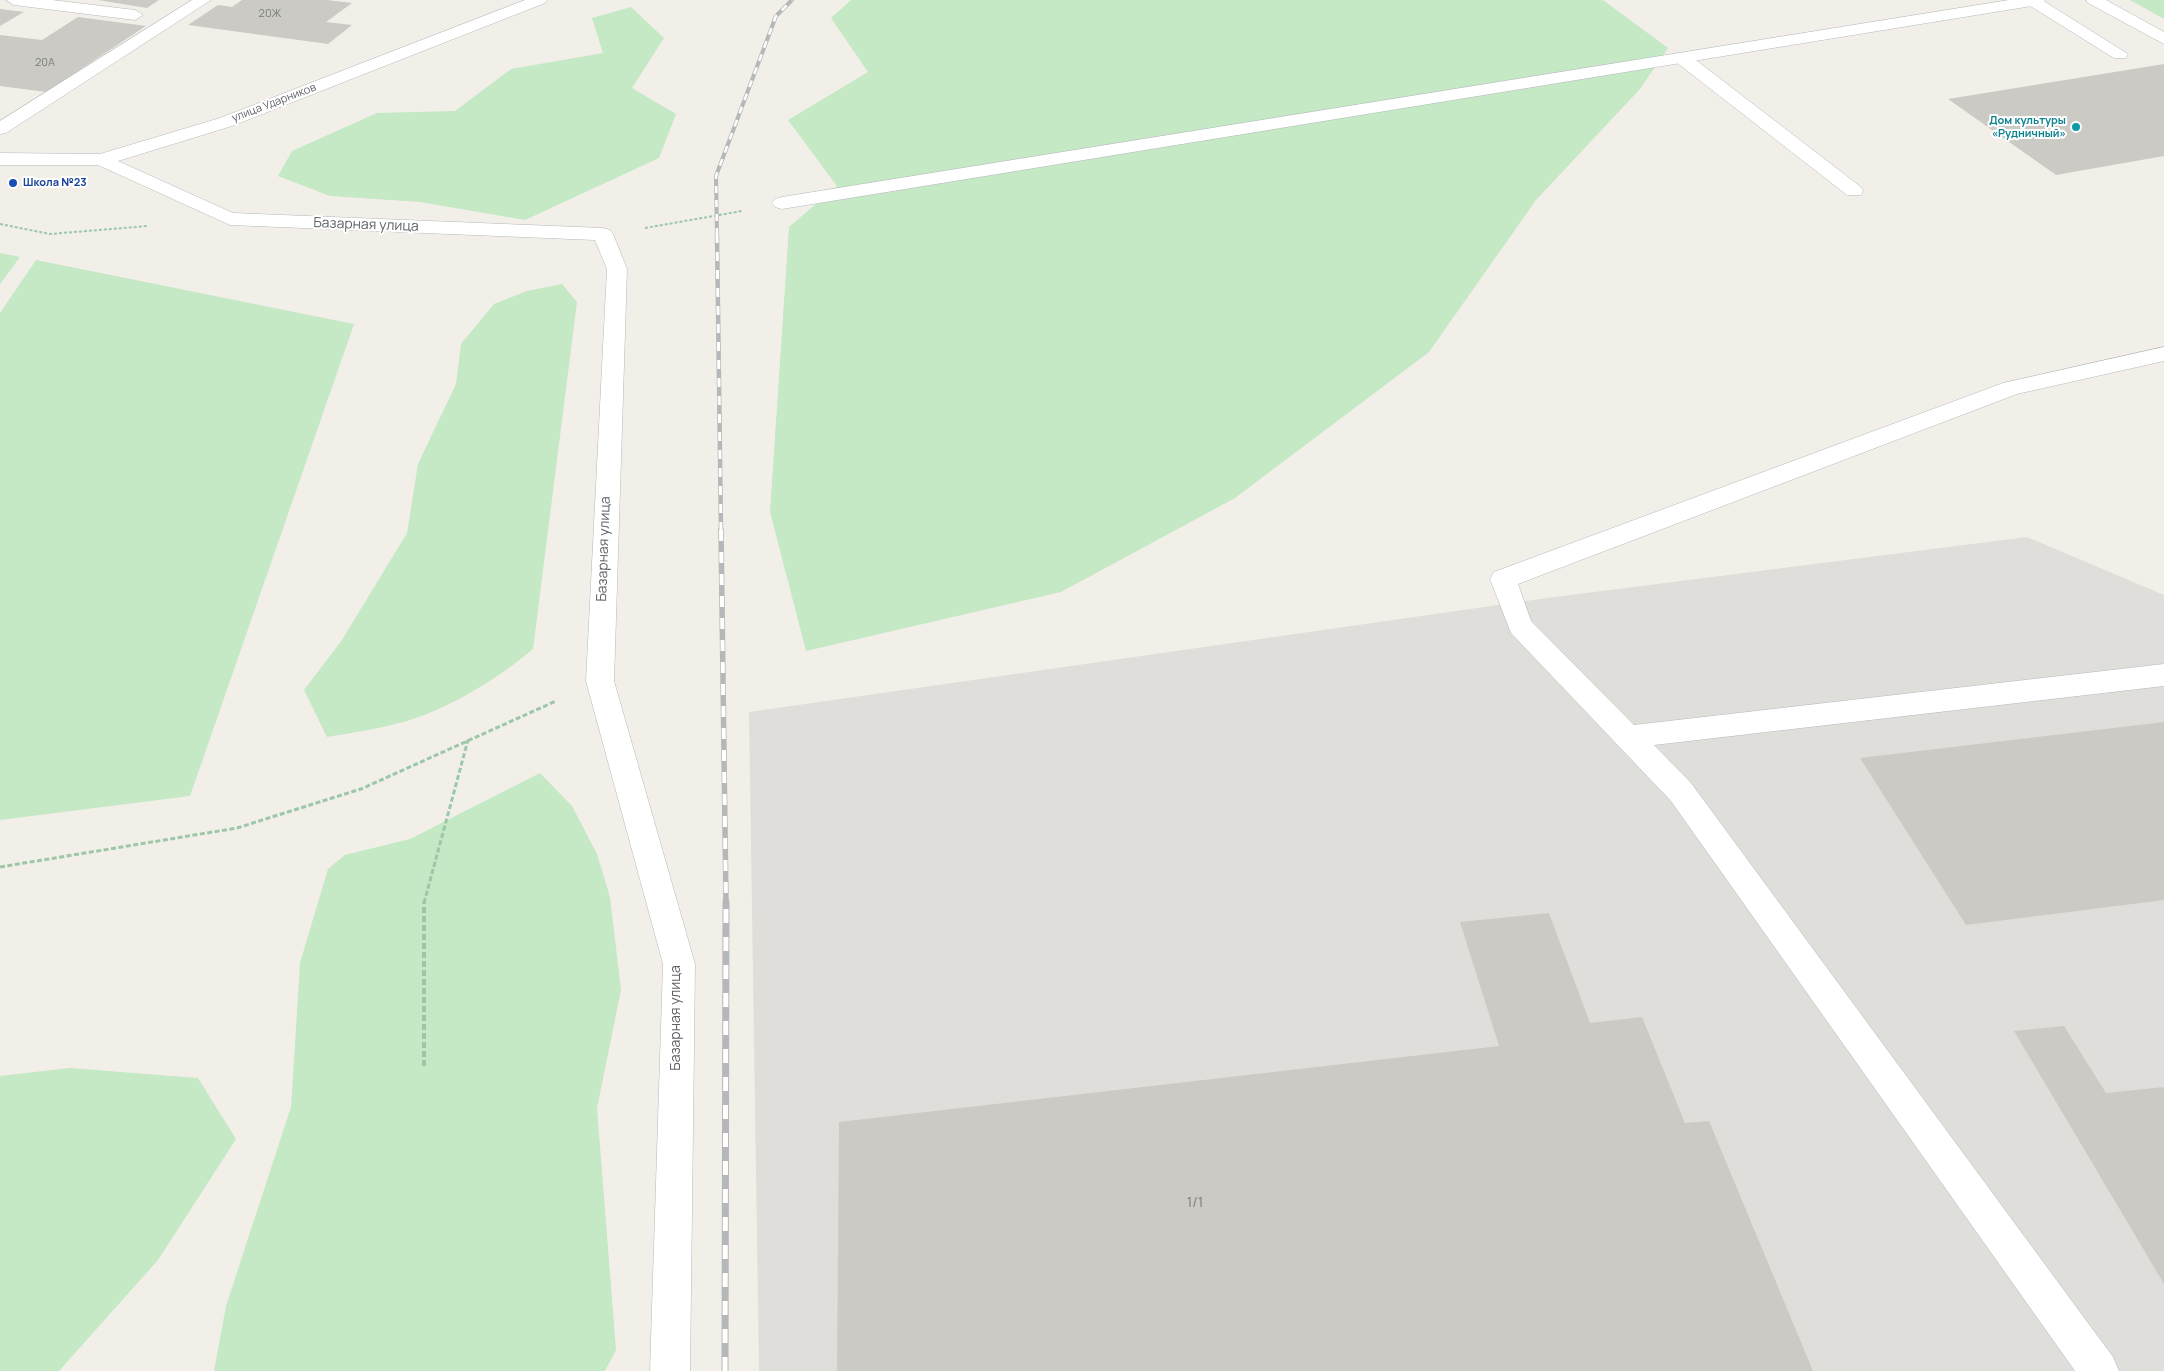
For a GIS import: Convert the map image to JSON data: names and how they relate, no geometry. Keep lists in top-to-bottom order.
{
  "streets": {
    "street": ["улица Ударников", "Базарная улица"]
  },
  "crossings": [
    ["улица Ударников", "Базарная улица"]
  ],
  "places": ["Дом культуры «Рудничный»", "Школа №23"],
  "house_numbers": ["20Ж", "20А", "1/1"]
}
